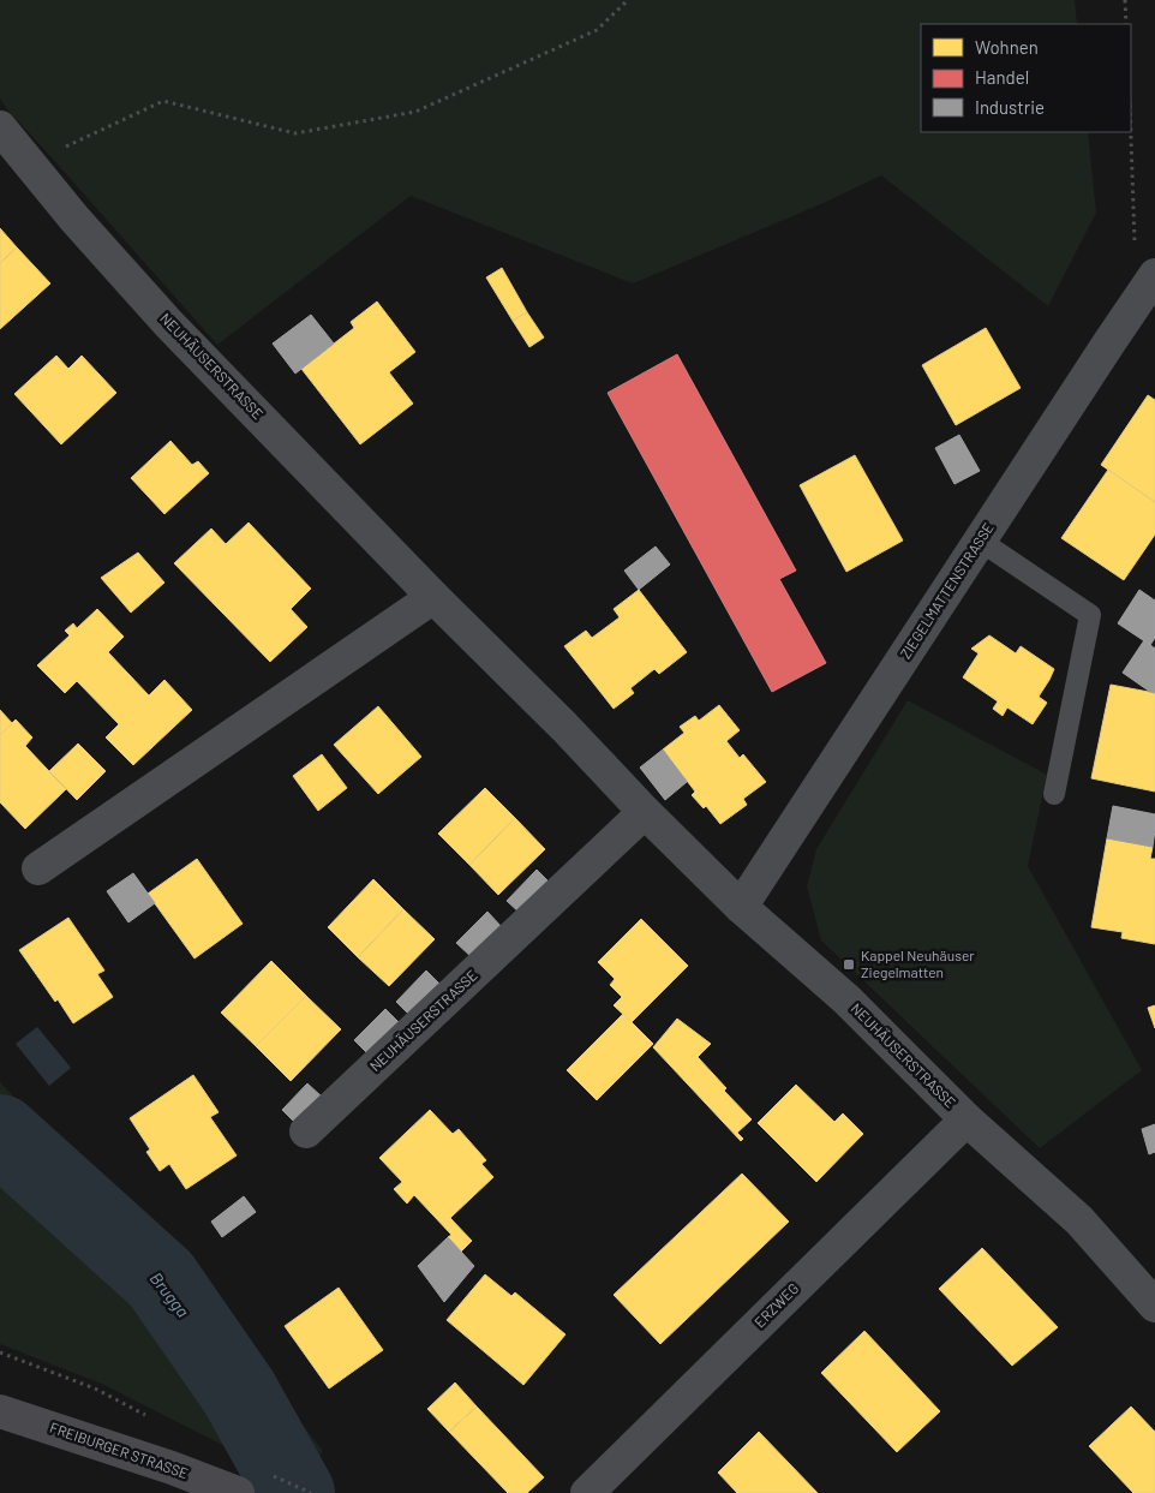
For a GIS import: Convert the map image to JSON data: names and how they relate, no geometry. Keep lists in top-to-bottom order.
{
  "streets": {
    "street": [
      "NEUHÄUSERSTRASSE",
      "ZIEGELMATTENSTRASSE",
      "ERZWEG",
      "FREIBURGER STRASSE"
    ]
  },
  "crossings": [
    ["NEUHÄUSERSTRASSE", "ZIEGELMATTENSTRASSE"],
    ["NEUHÄUSERSTRASSE", "ERZWEG"]
  ],
  "water": ["Brugga"],
  "places": {
    "transit": ["Kappel Neuhäuser Ziegelmatten"]
  },
  "legend": ["Wohnen", "Handel", "Industrie"]
}
